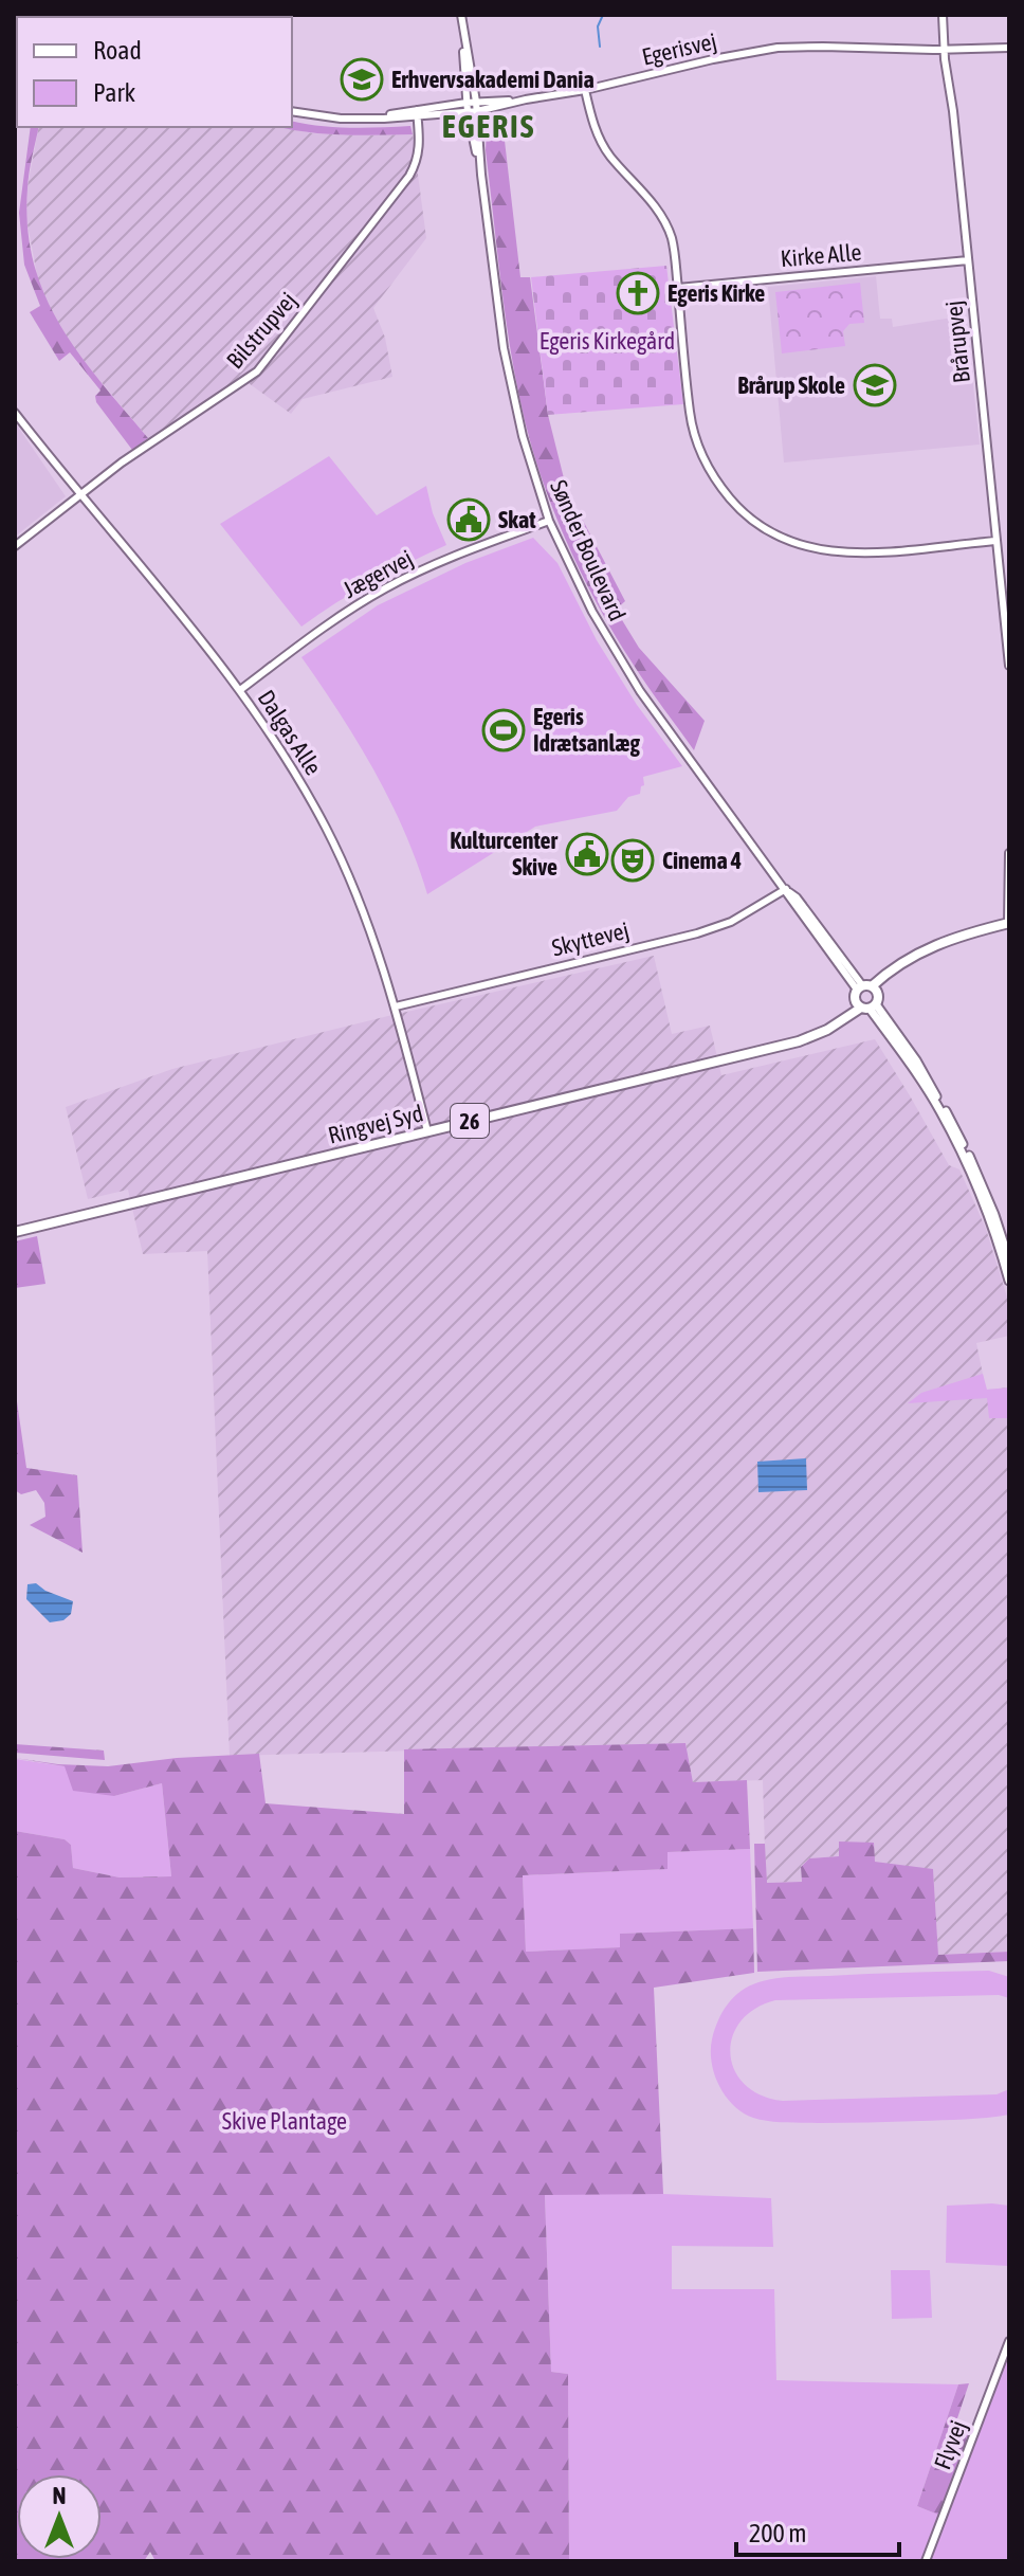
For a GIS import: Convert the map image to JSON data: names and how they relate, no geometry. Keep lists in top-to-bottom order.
{
  "streets": {
    "main road": ["26", "Ringvej Syd"],
    "street": [
      "Egerisvej",
      "Kirke Alle",
      "Bilstrupvej",
      "Brårupvej",
      "Sønder Boulevard",
      "Jægervej",
      "Dalgas Alle",
      "Skyttevej",
      "Flyvej"
    ]
  },
  "crossings": [
    ["Egerisvej", "Bilstrupvej"],
    ["Egerisvej", "Brårupvej"],
    ["Egerisvej", "Sønder Boulevard"],
    ["Kirke Alle", "Brårupvej"],
    ["Bilstrupvej", "Dalgas Alle"],
    ["Sønder Boulevard", "Jægervej"],
    ["Sønder Boulevard", "Skyttevej"],
    ["Sønder Boulevard", "26"],
    ["Jægervej", "Dalgas Alle"],
    ["Dalgas Alle", "Skyttevej"],
    ["Dalgas Alle", "Ringvej Syd"],
    ["26", "Ringvej Syd"]
  ],
  "districts": ["EGERIS"],
  "parks": ["Egeris Kirkegård", "Skive Plantage"],
  "places": {
    "school or university": ["Erhvervsakademi Dania", "Brårup Skole"],
    "church": ["Egeris Kirke"],
    "public building": ["Skat", "Kulturcenter Skive"],
    "sports": ["Egeris Idrætsanlæg"],
    "theatre": ["Cinema 4"]
  },
  "legend": ["Road", "Park"],
  "scale_bar": "200 m",
  "north": "top"
}
